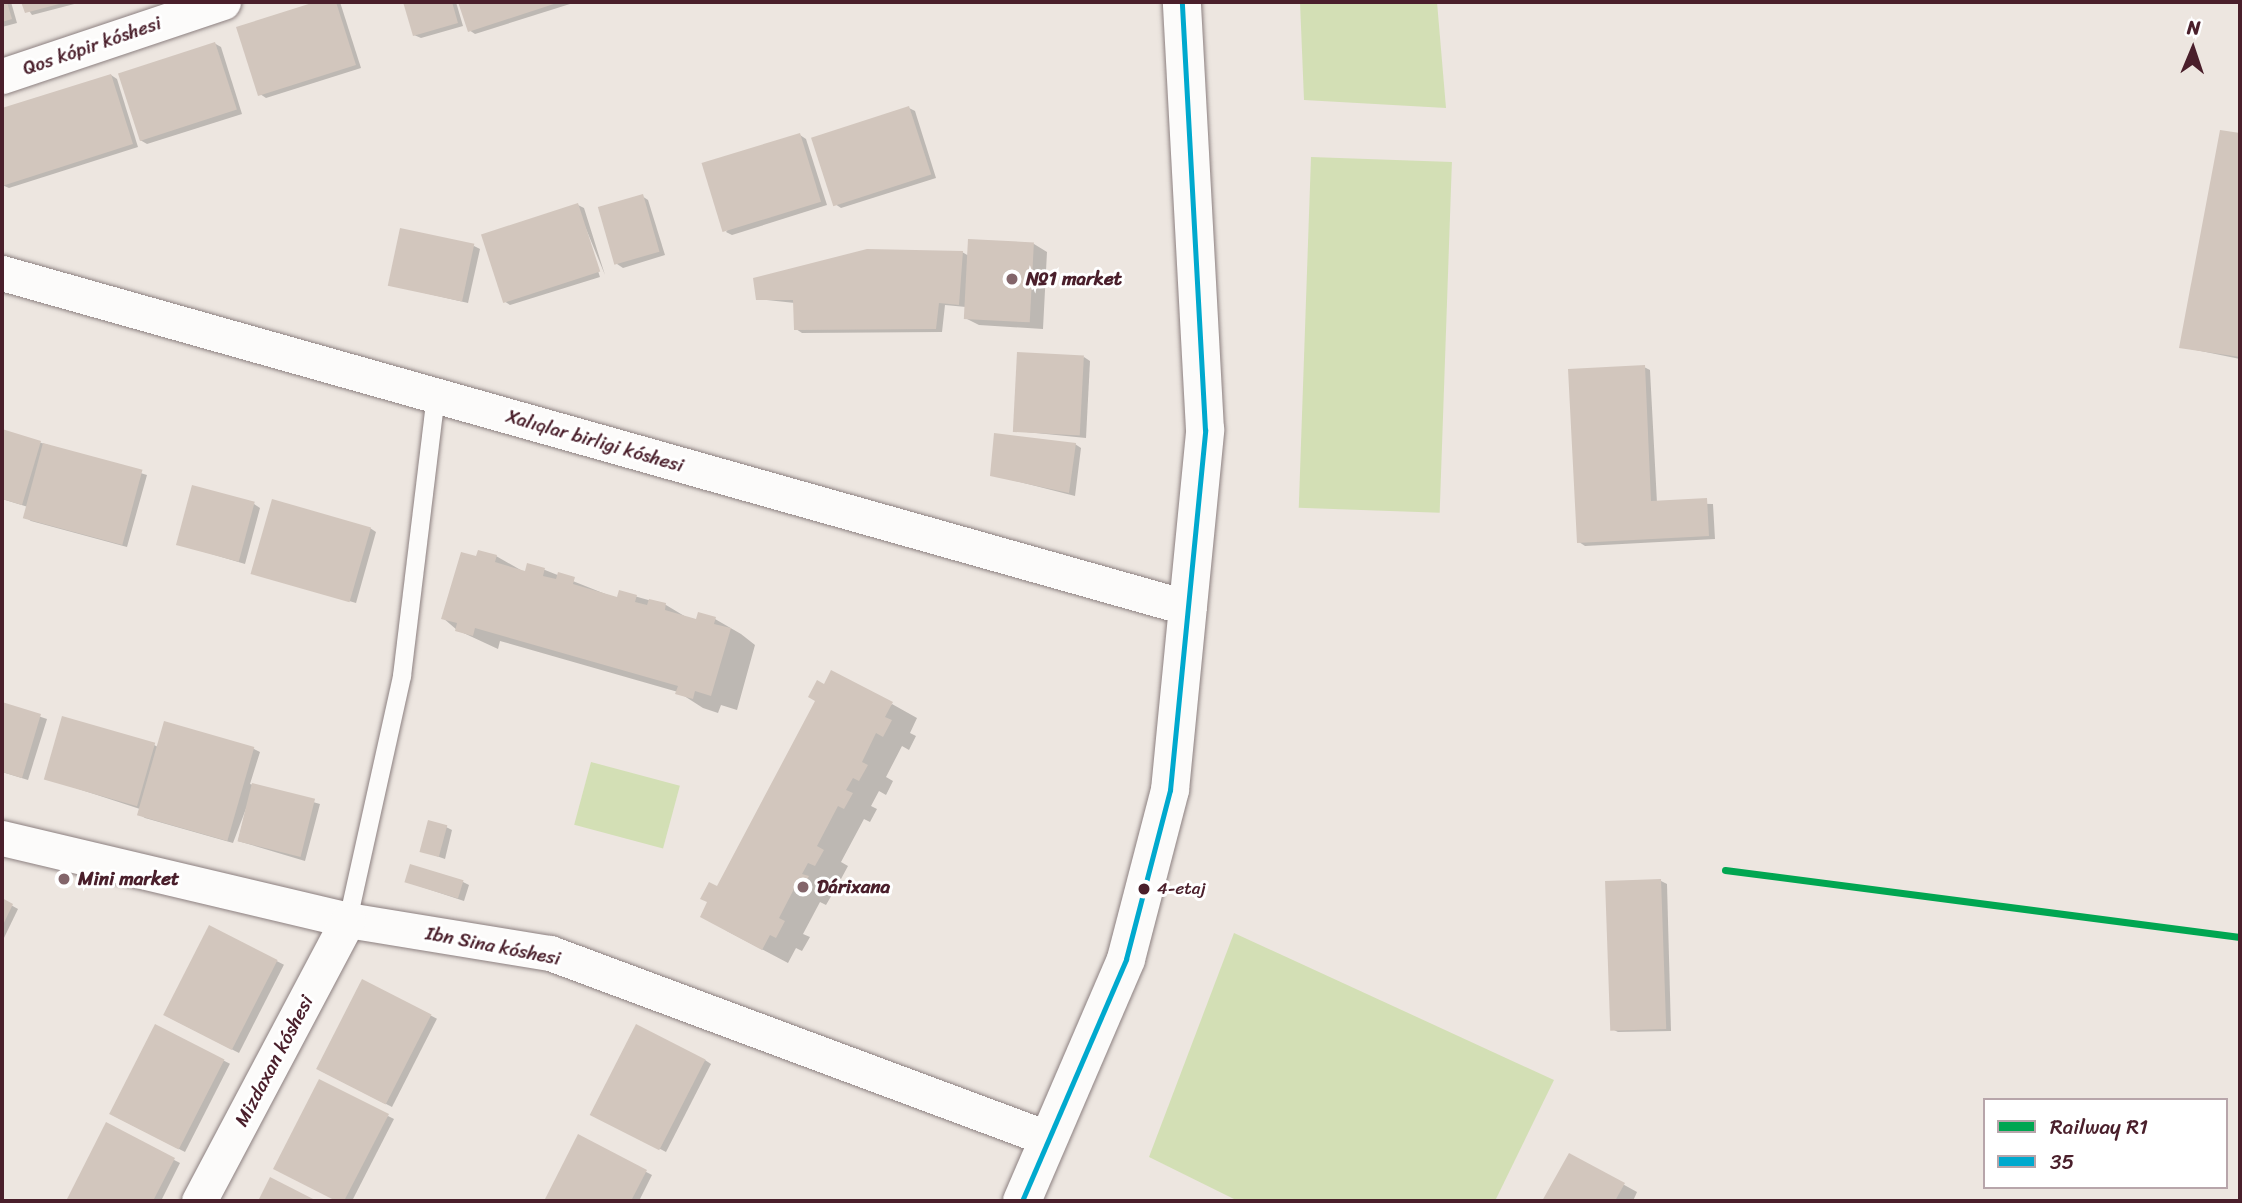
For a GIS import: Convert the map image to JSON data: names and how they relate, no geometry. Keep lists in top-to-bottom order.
{
  "streets": {
    "street": [
      "Qos kópir kóshesi",
      "Xalıqlar birligi kóshesi",
      "Ibn Sina kóshesi",
      "Mizdaxan kóshesi"
    ]
  },
  "crossings": [
    ["Ibn Sina kóshesi", "Mizdaxan kóshesi"]
  ],
  "places": [
    "№1 market",
    "Mini market",
    "Dárixana",
    "4-etaj"
  ],
  "lines": ["transit line 35", "rail line R1"],
  "legend": ["Railway R1", "35"],
  "north": "top"
}
